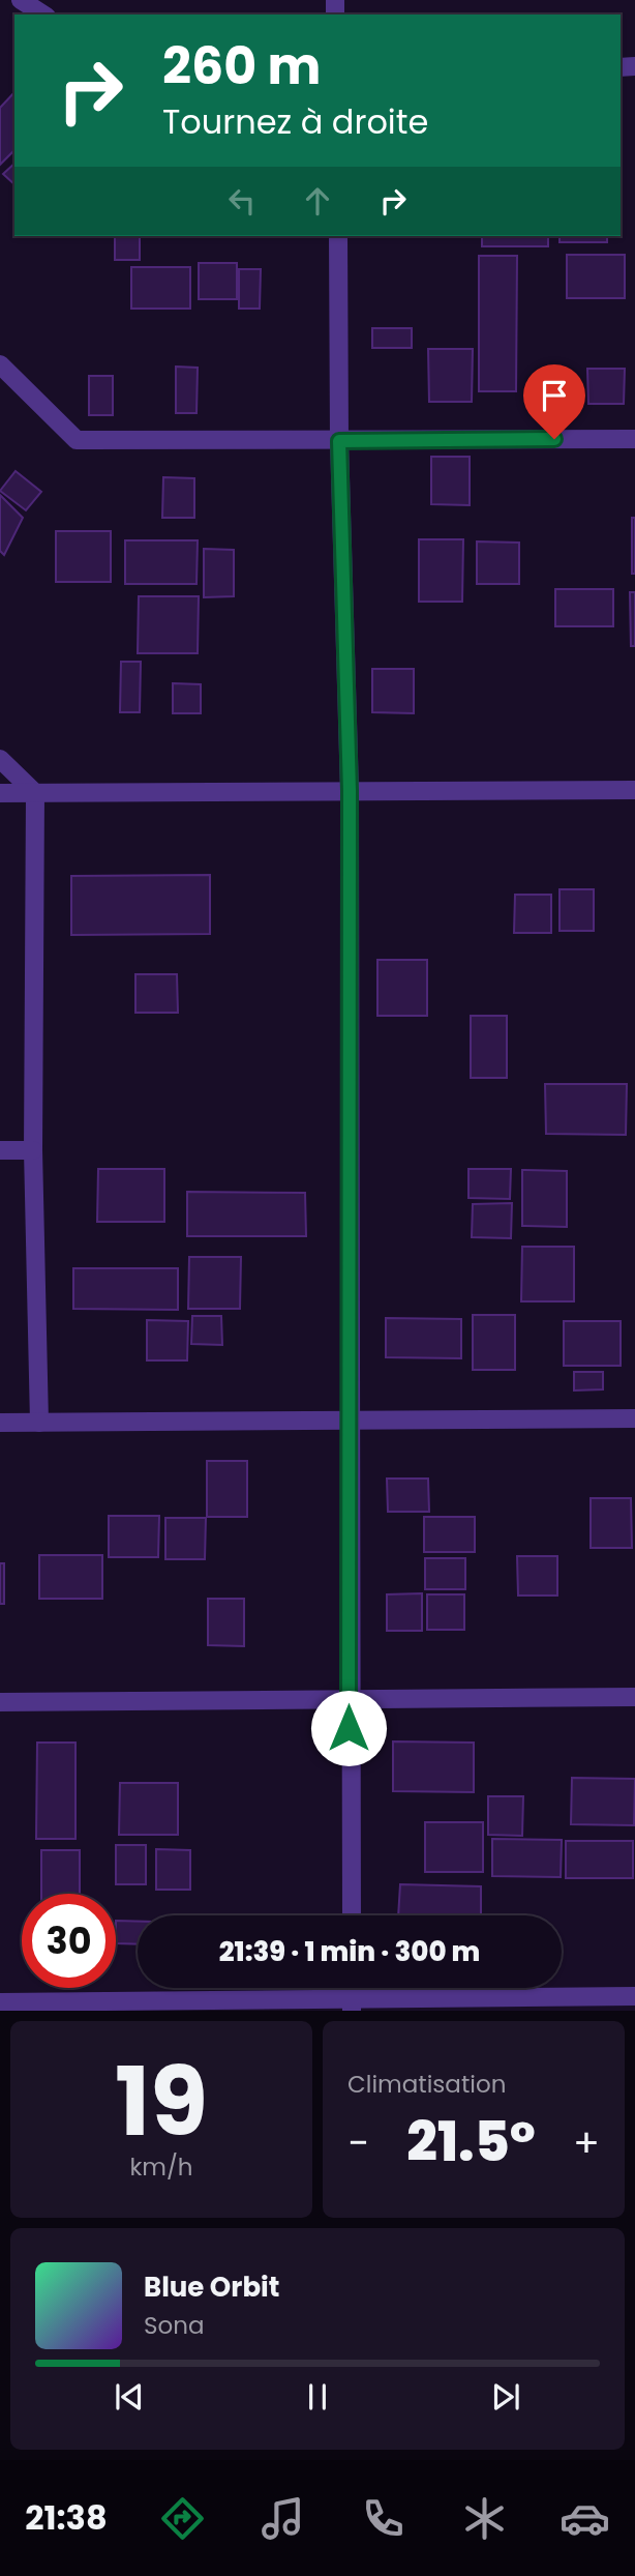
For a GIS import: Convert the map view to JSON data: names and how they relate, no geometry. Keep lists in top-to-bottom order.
{
  "page": {
    "turn": ["260 m", "Tournez à droite"],
    "limit": "30",
    "trip": "21:39 · 1 min · 300 m",
    "tile": [
      ["19", "km/h"],
      "Climatisation"
    ],
    "heat": ["−", "21.5°", "+"],
    "song": ["Blue Orbit", "Sona"],
    "tabs": "21:38"
  }
}
